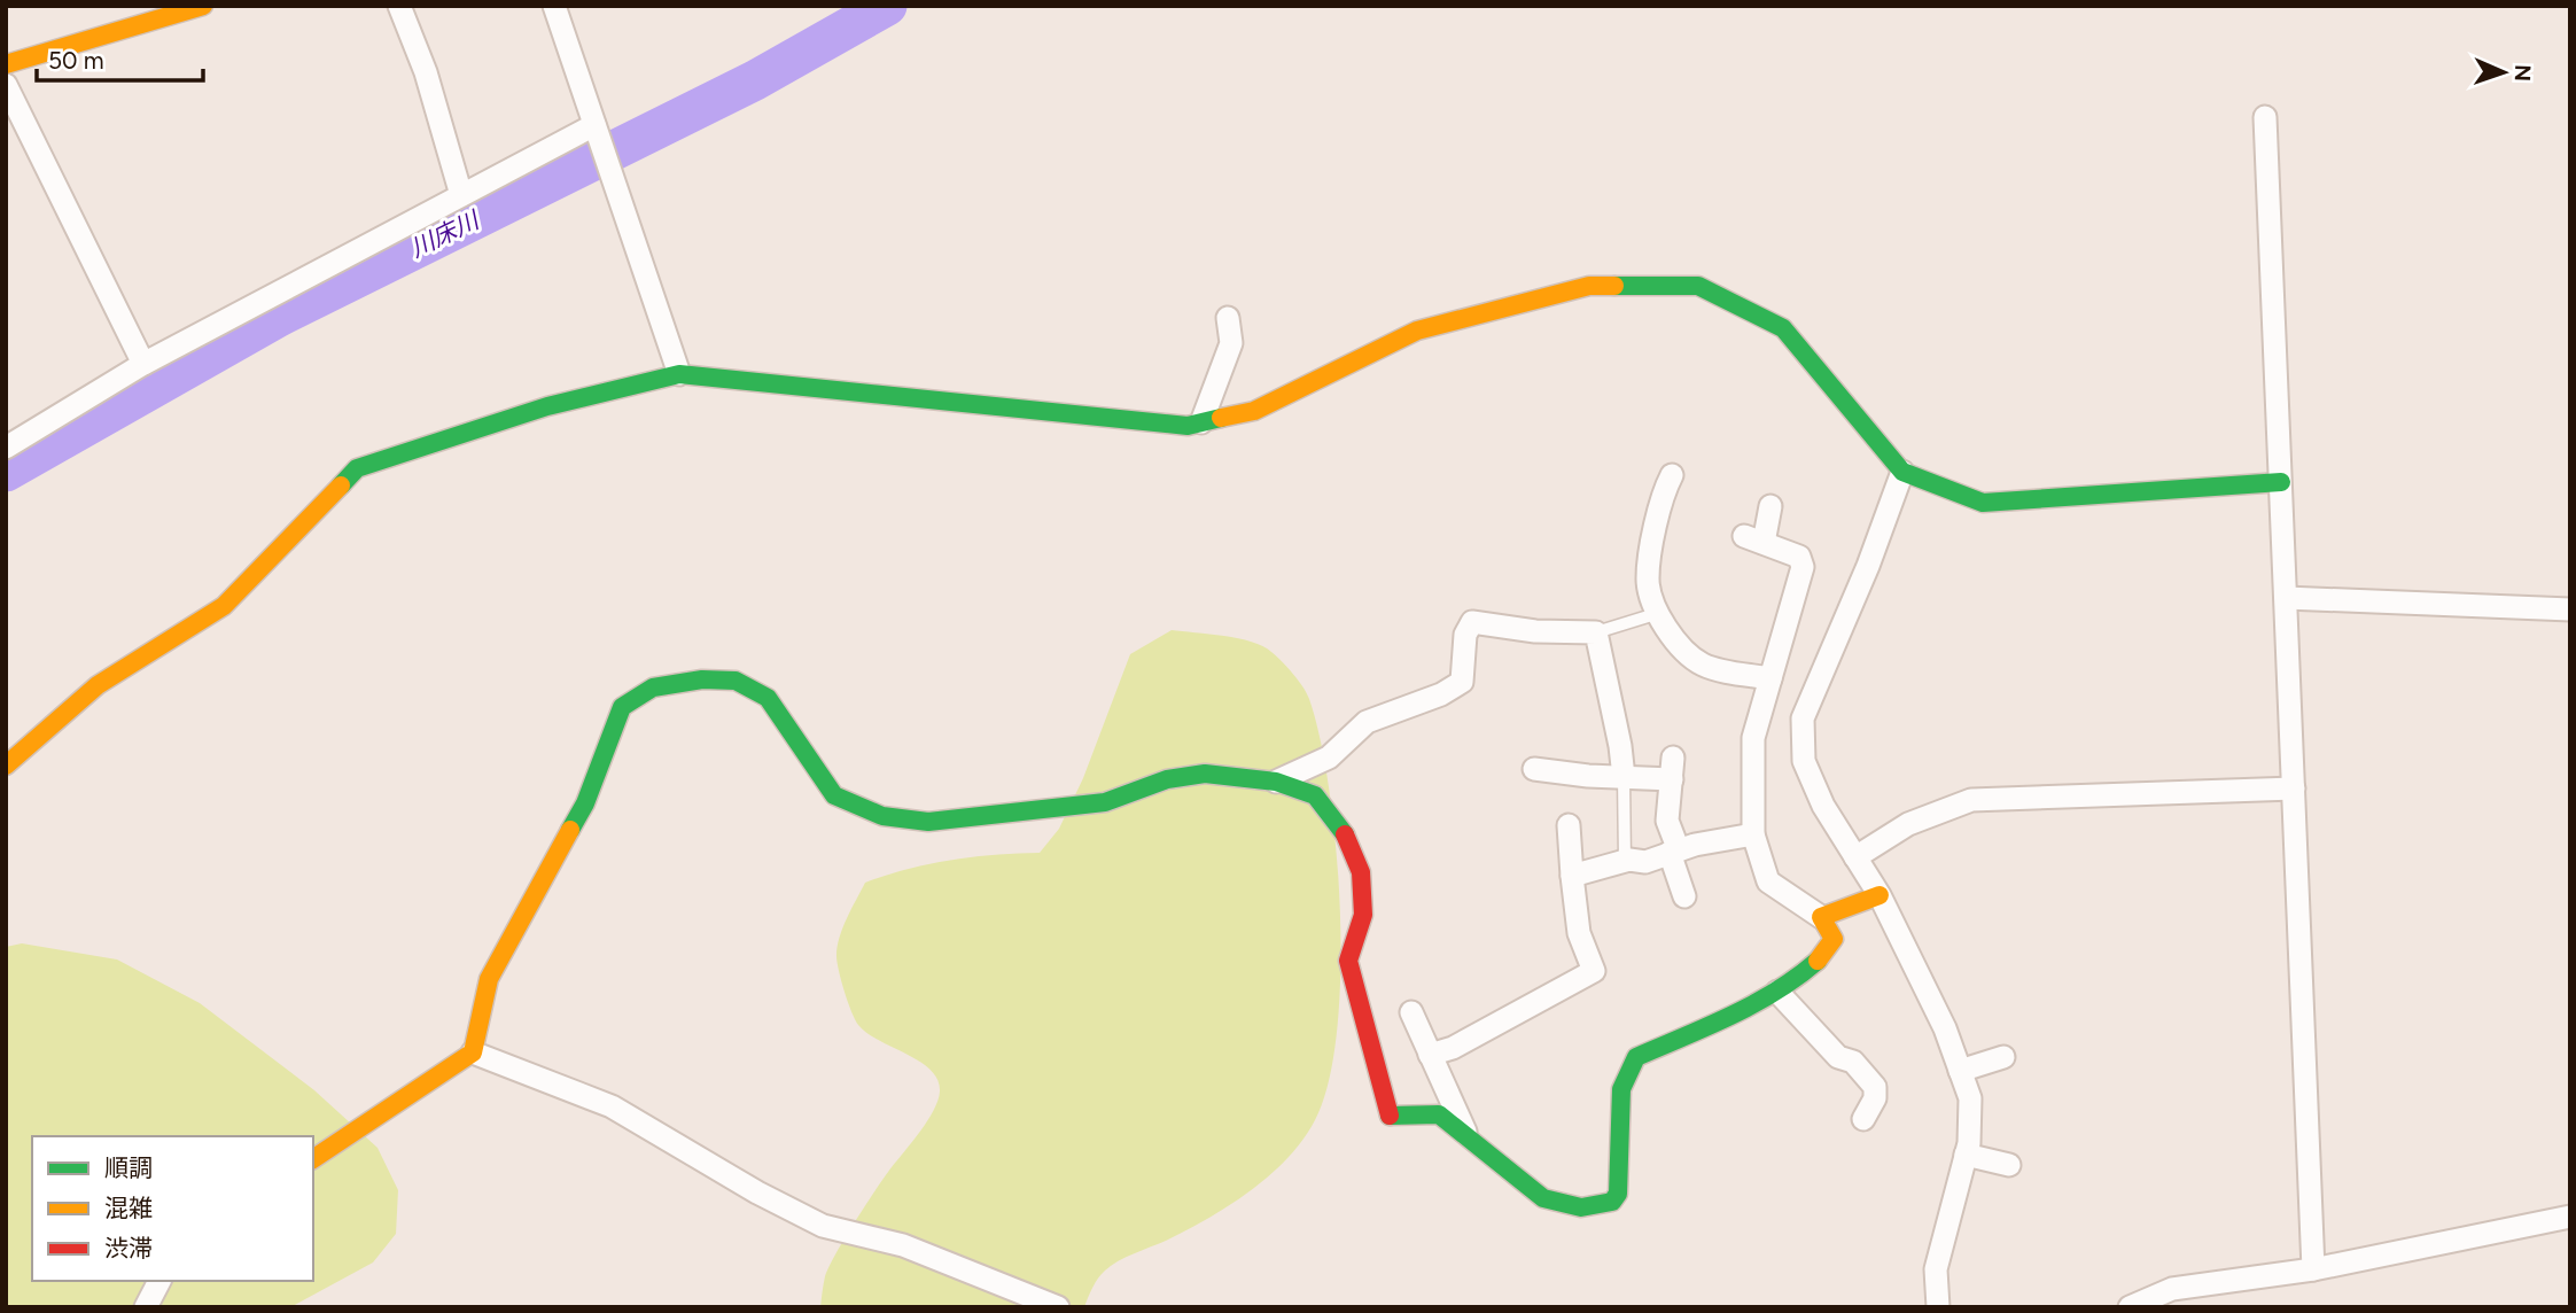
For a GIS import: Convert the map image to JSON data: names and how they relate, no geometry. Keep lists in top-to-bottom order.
{
  "water": ["川床川"],
  "legend": ["順調", "混雑", "渋滞"],
  "scale_bar": "50 m",
  "north": "right"
}
